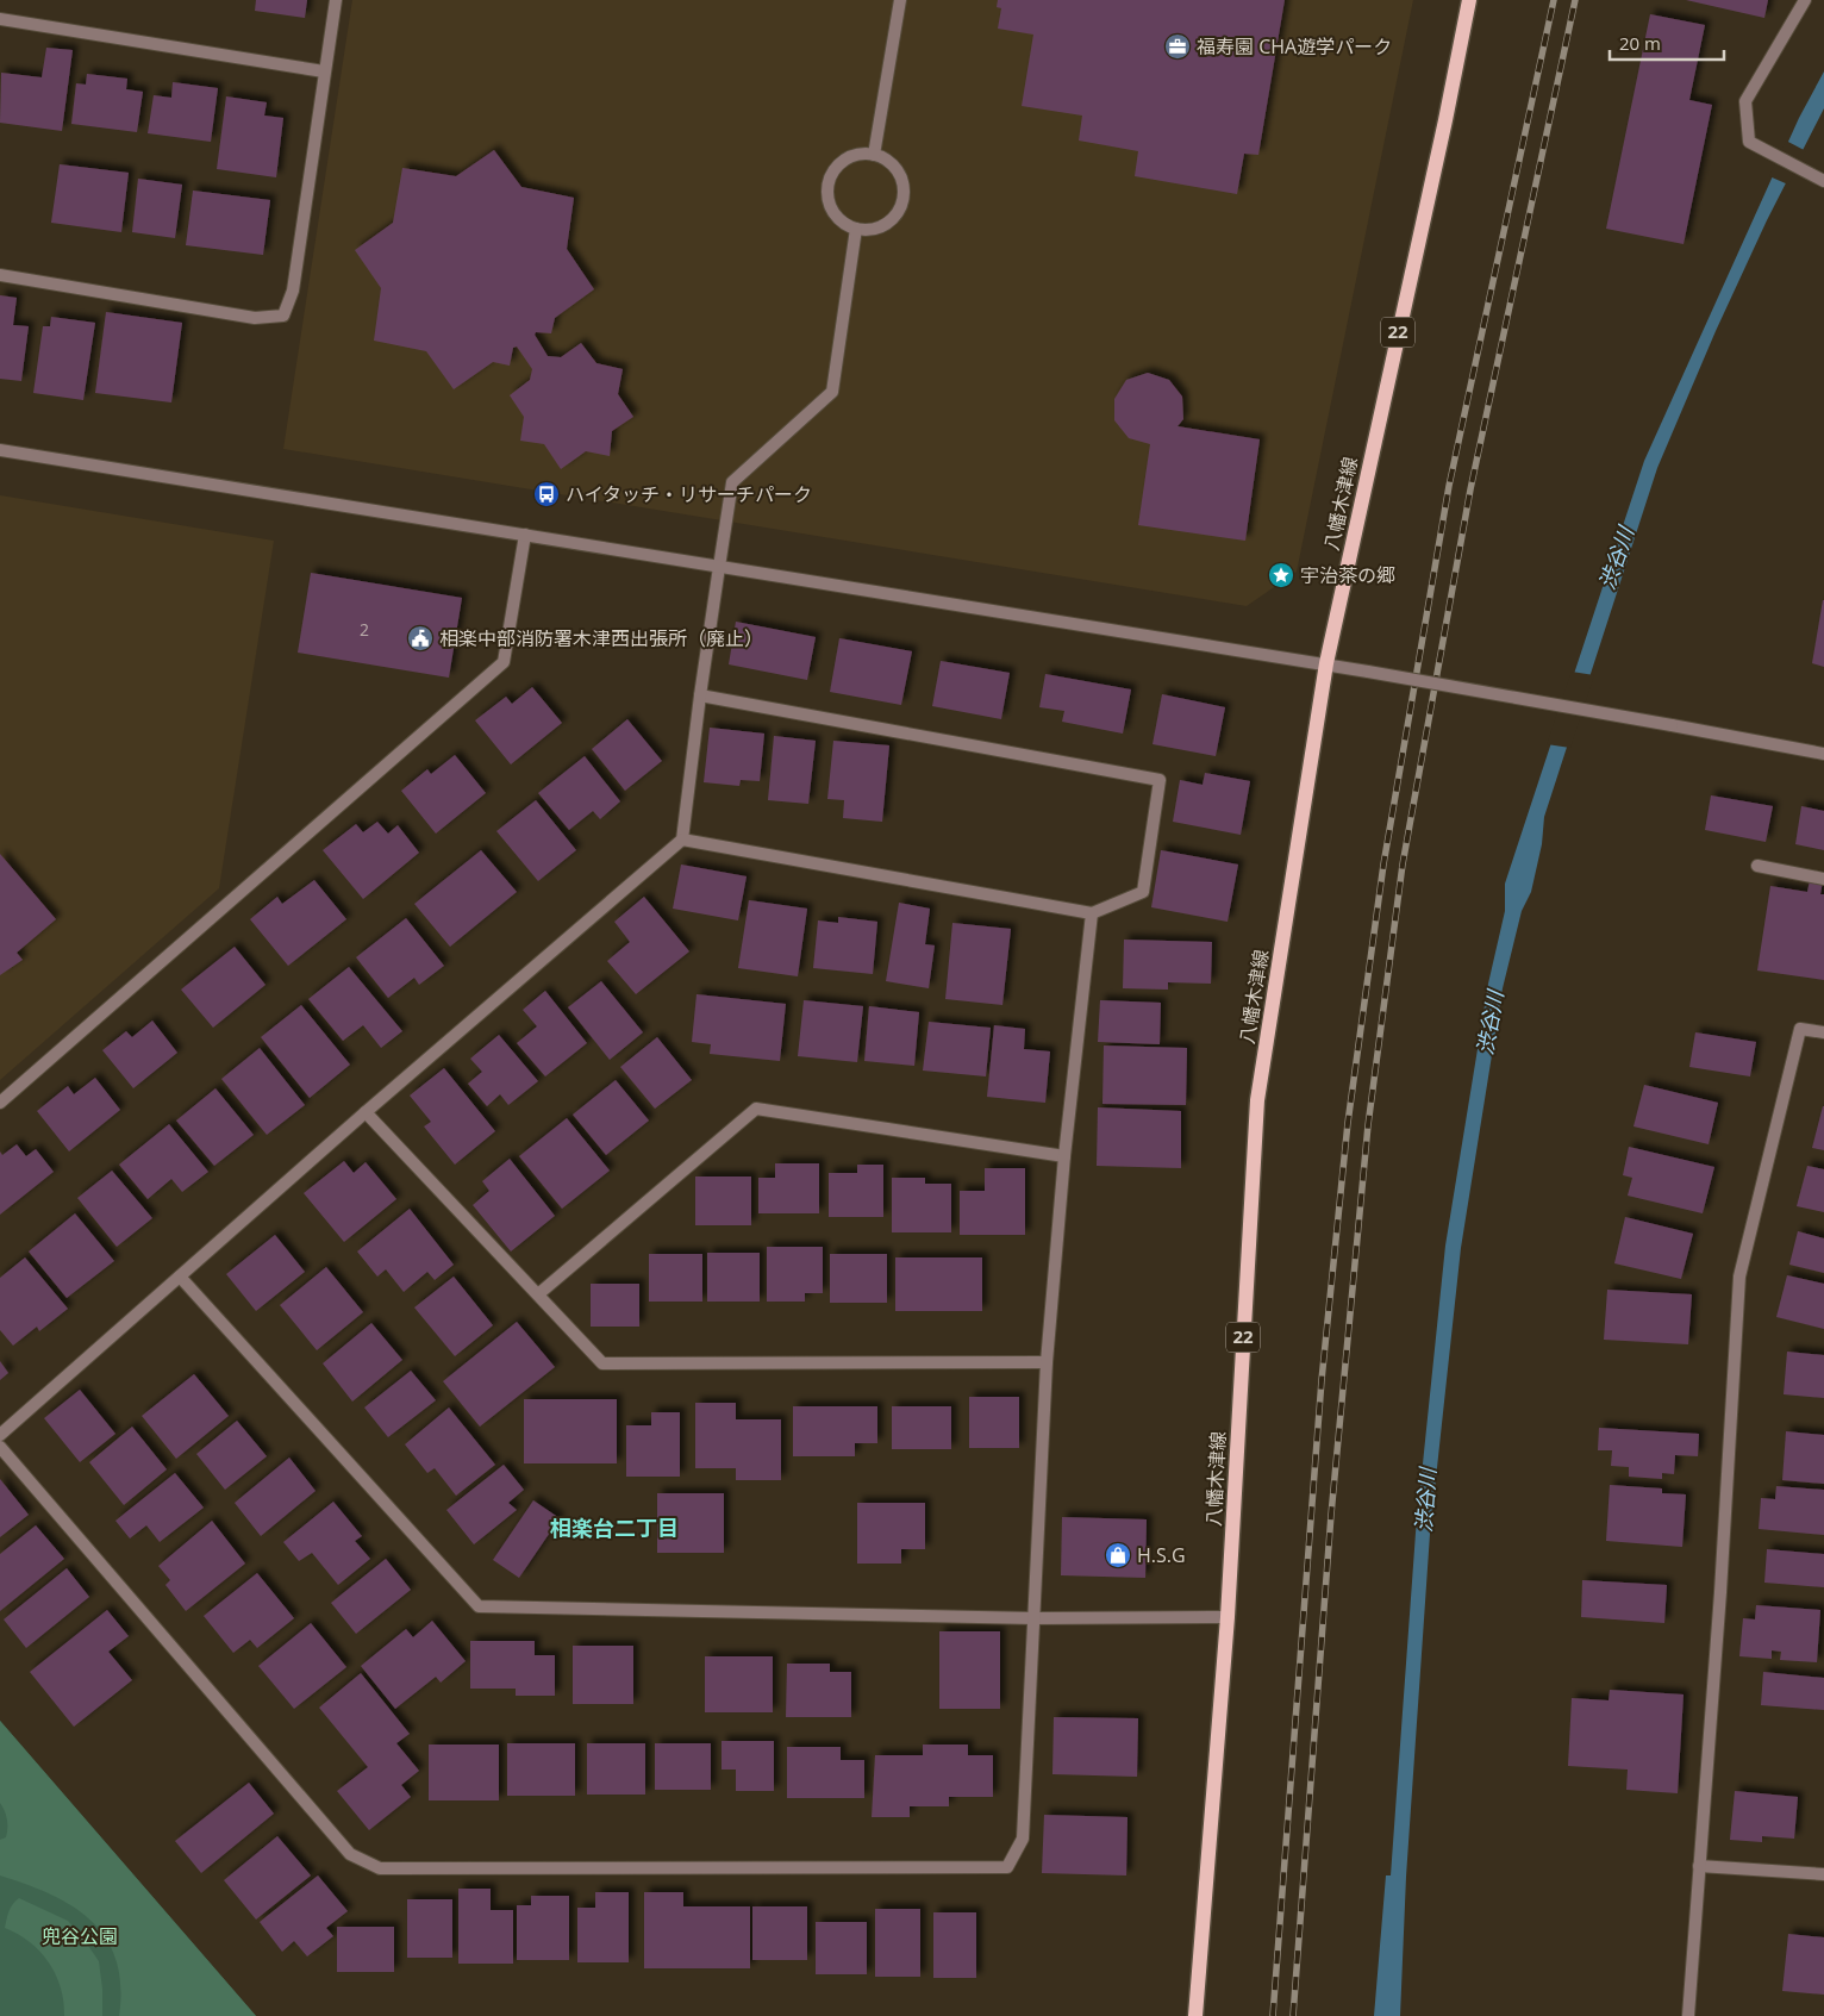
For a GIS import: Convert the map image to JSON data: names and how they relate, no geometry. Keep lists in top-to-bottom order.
{
  "streets": {
    "main road": ["22", "八幡木津線"]
  },
  "districts": ["相楽台二丁目"],
  "water": ["渋谷川"],
  "parks": ["兜谷公園"],
  "places": {
    "office": ["福寿園 CHA遊学パーク"],
    "bus stop": ["ハイタッチ・リサーチパーク"],
    "place": ["宇治茶の郷"],
    "public building": ["相楽中部消防署木津西出張所（廃止）"],
    "shop": ["H.S.G"]
  },
  "house_numbers": ["2"],
  "scale_bar": "20 m"
}
